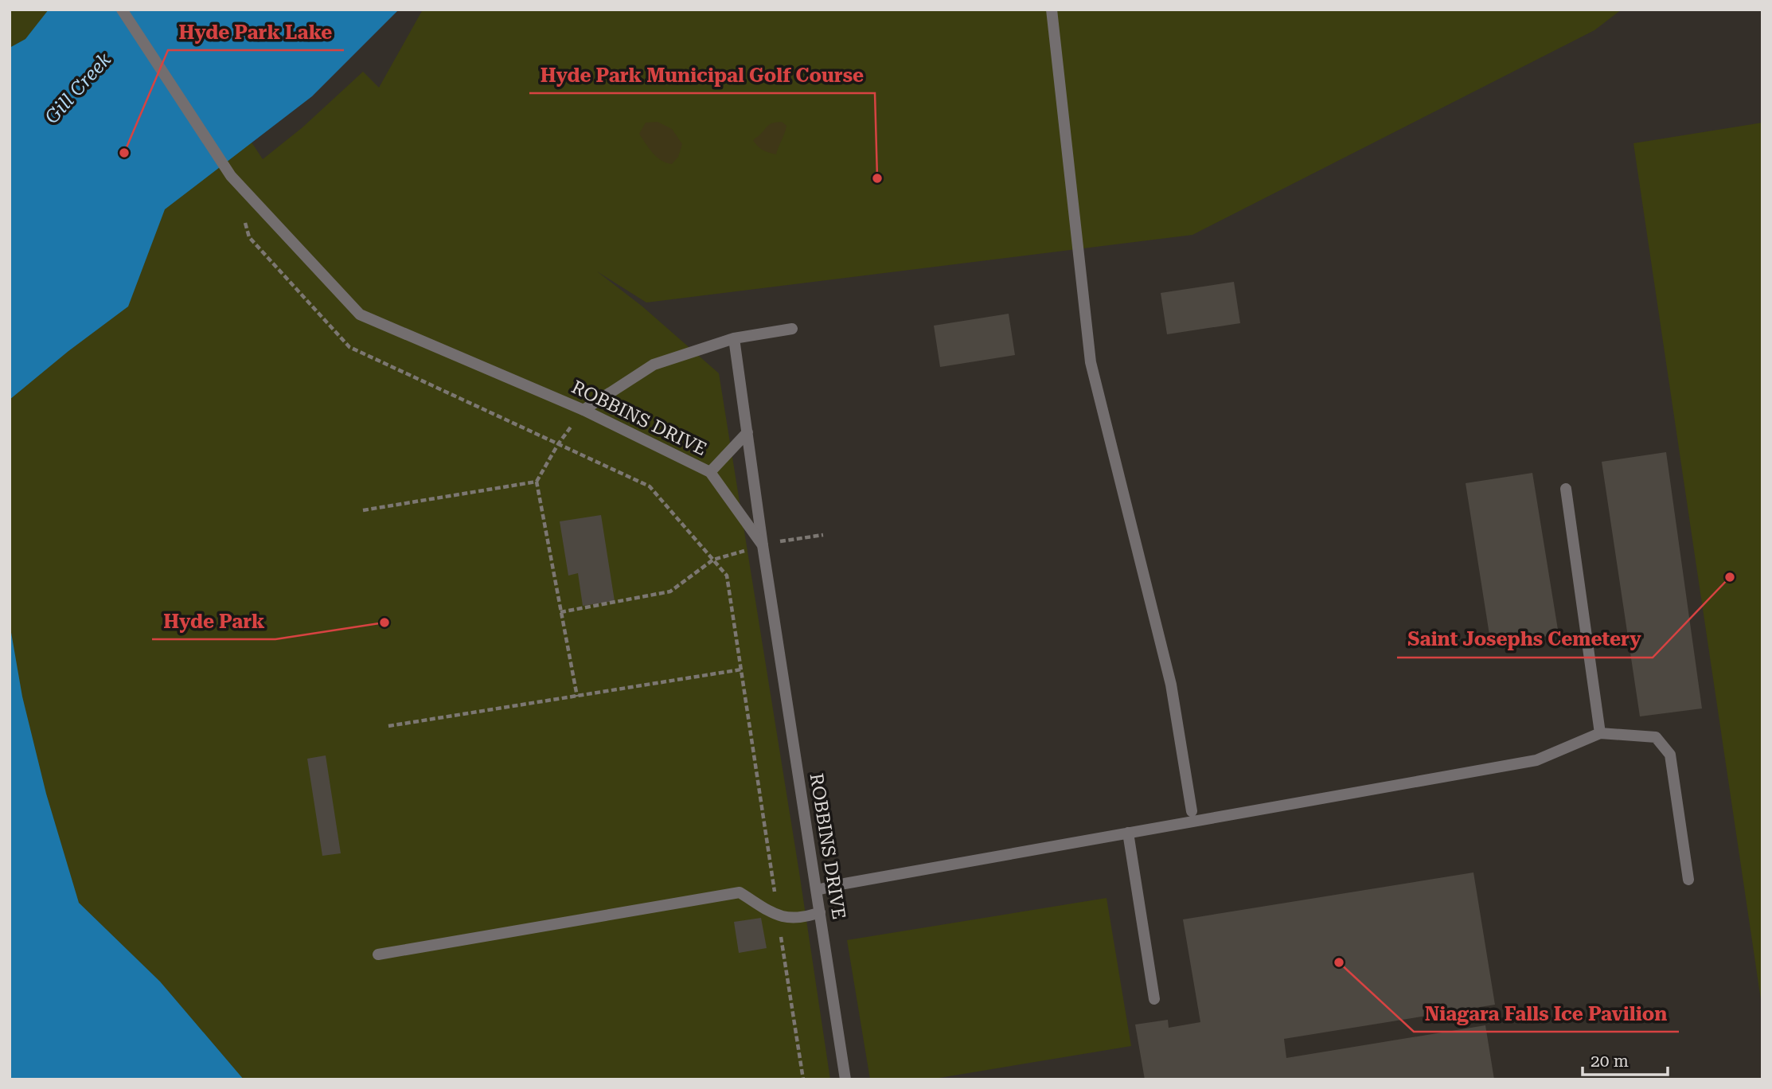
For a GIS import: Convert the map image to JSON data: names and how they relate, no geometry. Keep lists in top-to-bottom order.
{
  "streets": {
    "street": ["ROBBINS DRIVE"]
  },
  "water": ["Gill Creek"],
  "places": [
    "Hyde Park Lake",
    "Hyde Park Municipal Golf Course",
    "Saint Josephs Cemetery",
    "Hyde Park",
    "Niagara Falls Ice Pavilion"
  ],
  "scale_bar": "20 m"
}
